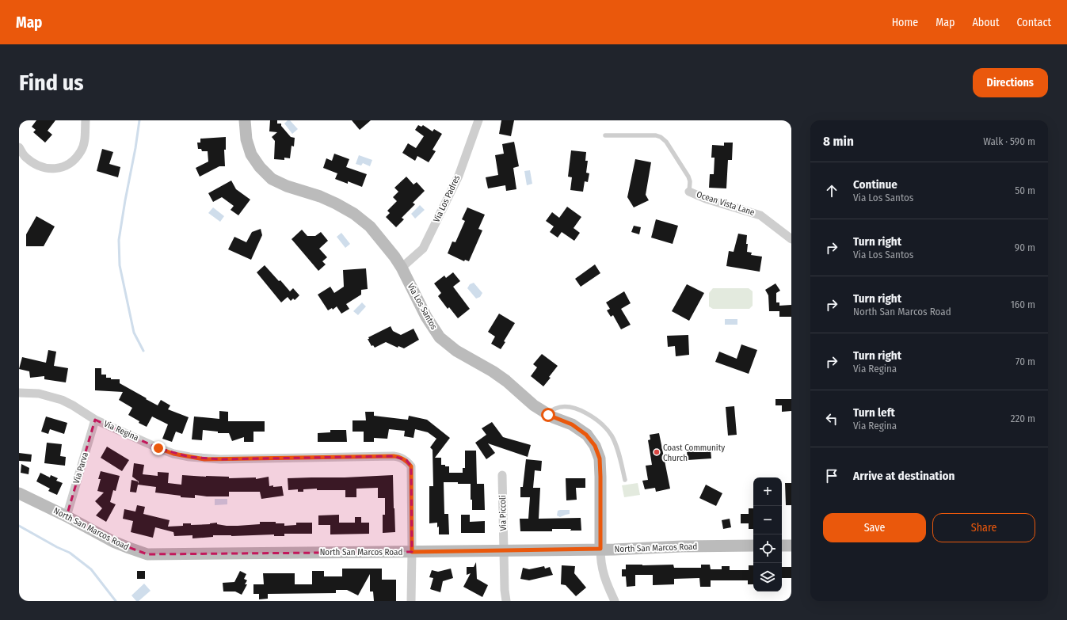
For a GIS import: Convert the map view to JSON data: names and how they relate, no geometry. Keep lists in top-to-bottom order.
{
  "streets": {
    "street": [
      "Via Los Padres",
      "Ocean Vista Lane",
      "Via Los Santos",
      "Via Regina",
      "Via Parva",
      "Via Piccoli",
      "North San Marcos Road"
    ]
  },
  "crossings": [
    ["Via Los Padres", "Via Los Santos"],
    ["Via Los Santos", "North San Marcos Road"],
    ["Via Regina", "Via Parva"],
    ["Via Regina", "North San Marcos Road"],
    ["Via Parva", "North San Marcos Road"],
    ["Via Piccoli", "North San Marcos Road"]
  ],
  "places": ["Coast Community Church"],
  "page": {
    "header": "Map",
    "nav": [
      "Home",
      "Map",
      "About",
      "Contact"
    ],
    "buttons": [
      "Directions",
      ["Save", "Share"]
    ],
    "title": "Find us",
    "heading": ["8 min", "Walk · 590 m"],
    "list": [
      ["Continue", "Via Los Santos", "50 m"],
      ["Turn right", "Via Los Santos", "90 m"],
      ["Turn right", "North San Marcos Road", "160 m"],
      ["Turn right", "Via Regina", "70 m"],
      ["Turn left", "Via Regina", "220 m"],
      "Arrive at destination"
    ],
    "map_buttons": ["+", "−"]
  }
}
